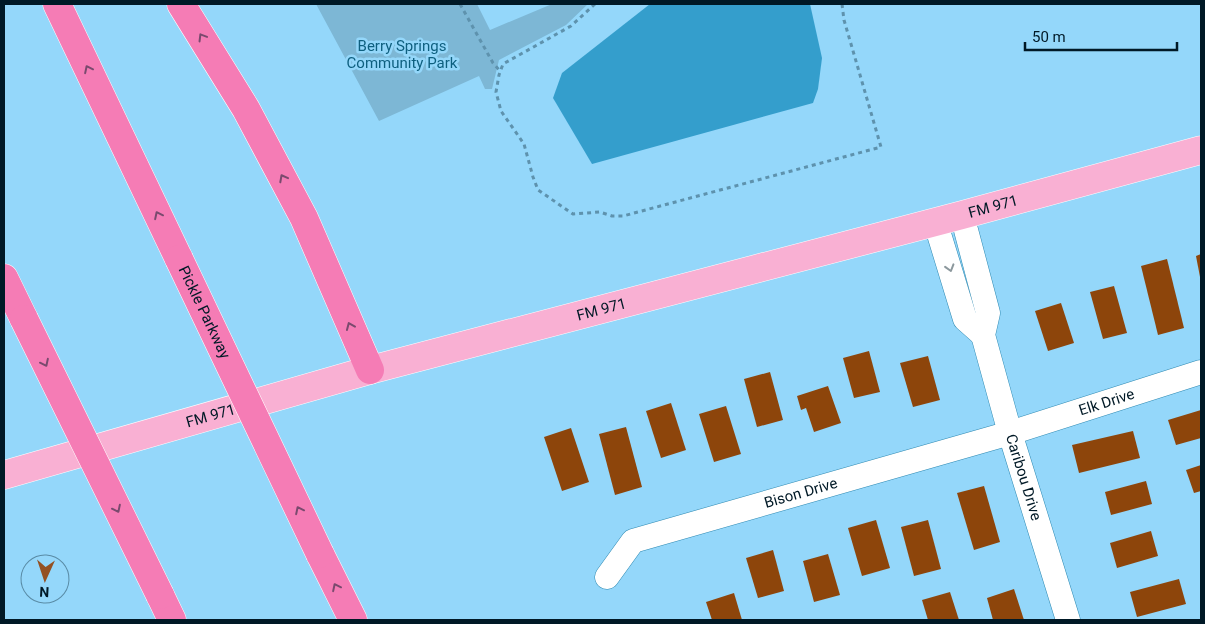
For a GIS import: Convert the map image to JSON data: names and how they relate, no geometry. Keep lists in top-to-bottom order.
{
  "streets": {
    "highway": ["Pickle Parkway"],
    "main road": ["FM 971"],
    "street": ["Elk Drive", "Caribou Drive", "Bison Drive"]
  },
  "crossings": [
    ["FM 971", "Caribou Drive"],
    ["Elk Drive", "Caribou Drive"],
    ["Elk Drive", "Bison Drive"],
    ["Caribou Drive", "Bison Drive"]
  ],
  "parks": ["Berry Springs Community Park"],
  "scale_bar": "50 m",
  "north": "bottom"
}
